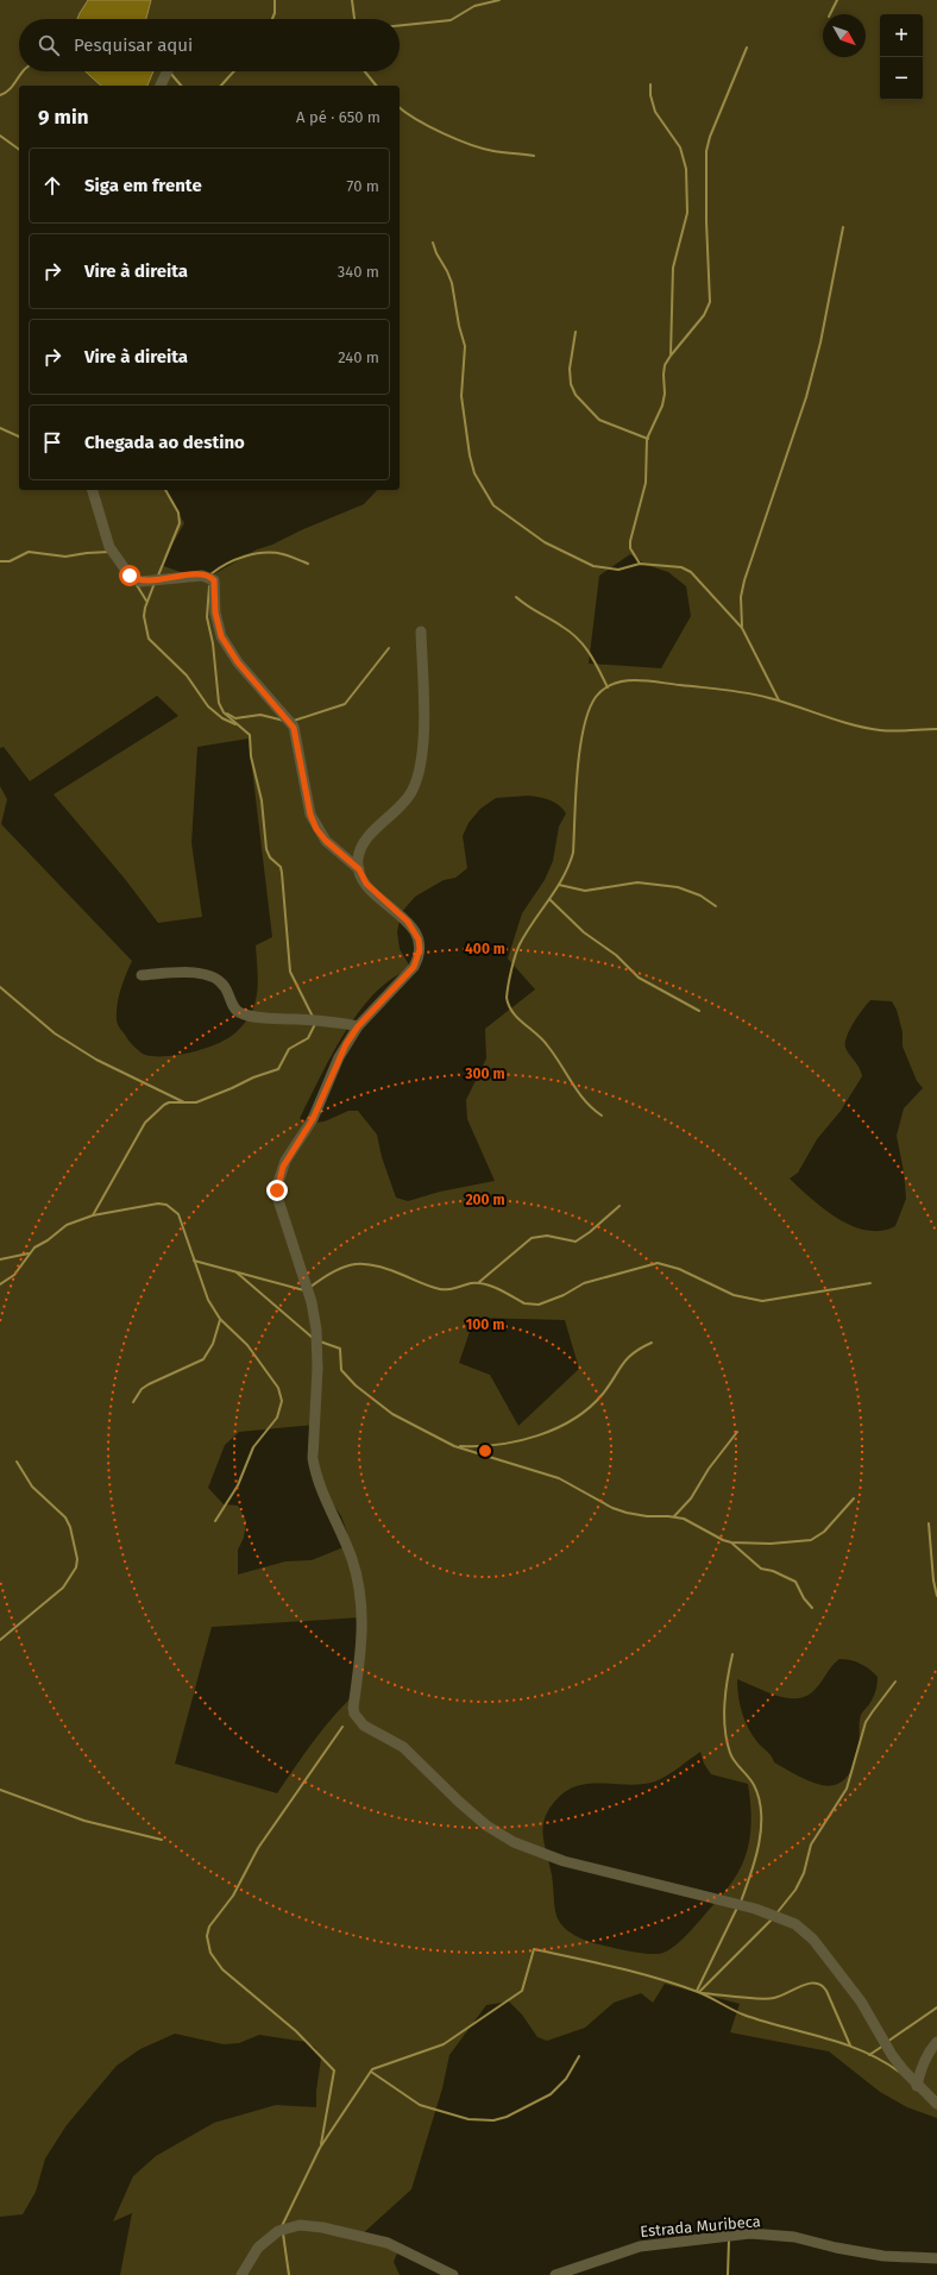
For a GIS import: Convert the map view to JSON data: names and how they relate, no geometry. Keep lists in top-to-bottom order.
{
  "streets": {
    "street": ["Estrada Muribeca"]
  },
  "north": "bottom right",
  "page": {
    "map_buttons": ["+", "−"],
    "search": "Pesquisar aqui",
    "heading": ["9 min", "A pé · 650 m"],
    "list": [
      ["Siga em frente", "70 m"],
      ["Vire à direita", "340 m"],
      ["Vire à direita", "240 m"],
      "Chegada ao destino"
    ]
  },
  "rings": [
    "400 m",
    "300 m",
    "200 m",
    "100 m"
  ]
}
